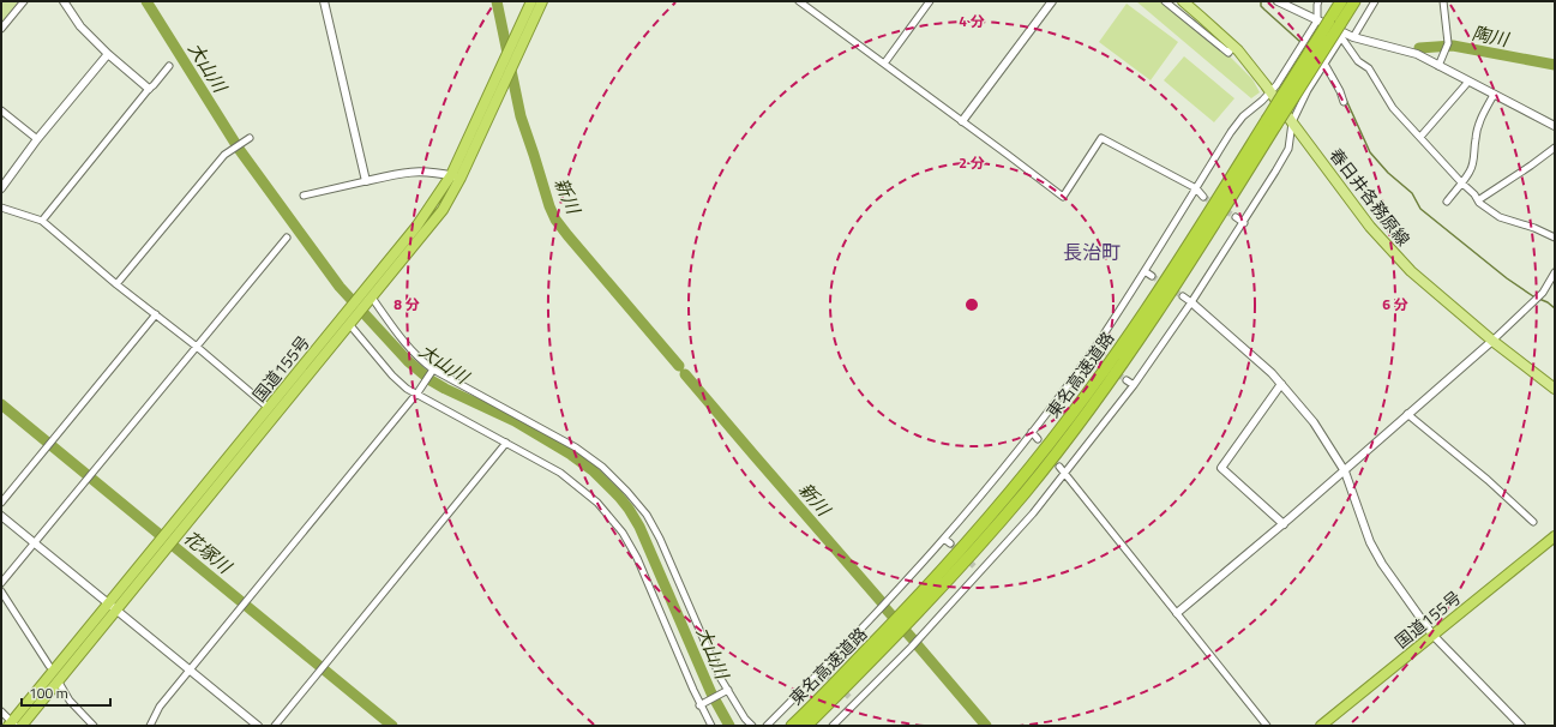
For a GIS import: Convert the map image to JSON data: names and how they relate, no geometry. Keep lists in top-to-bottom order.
{
  "streets": {
    "highway": ["国道155号", "東名高速道路"],
    "main road": ["春日井各務原線"]
  },
  "districts": ["長治町"],
  "water": [
    "陶川",
    "大山川",
    "新川",
    "花塚川"
  ],
  "scale_bar": "100 m",
  "rings": [
    "4 分",
    "2 分",
    "6 分",
    "8 分"
  ]
}
